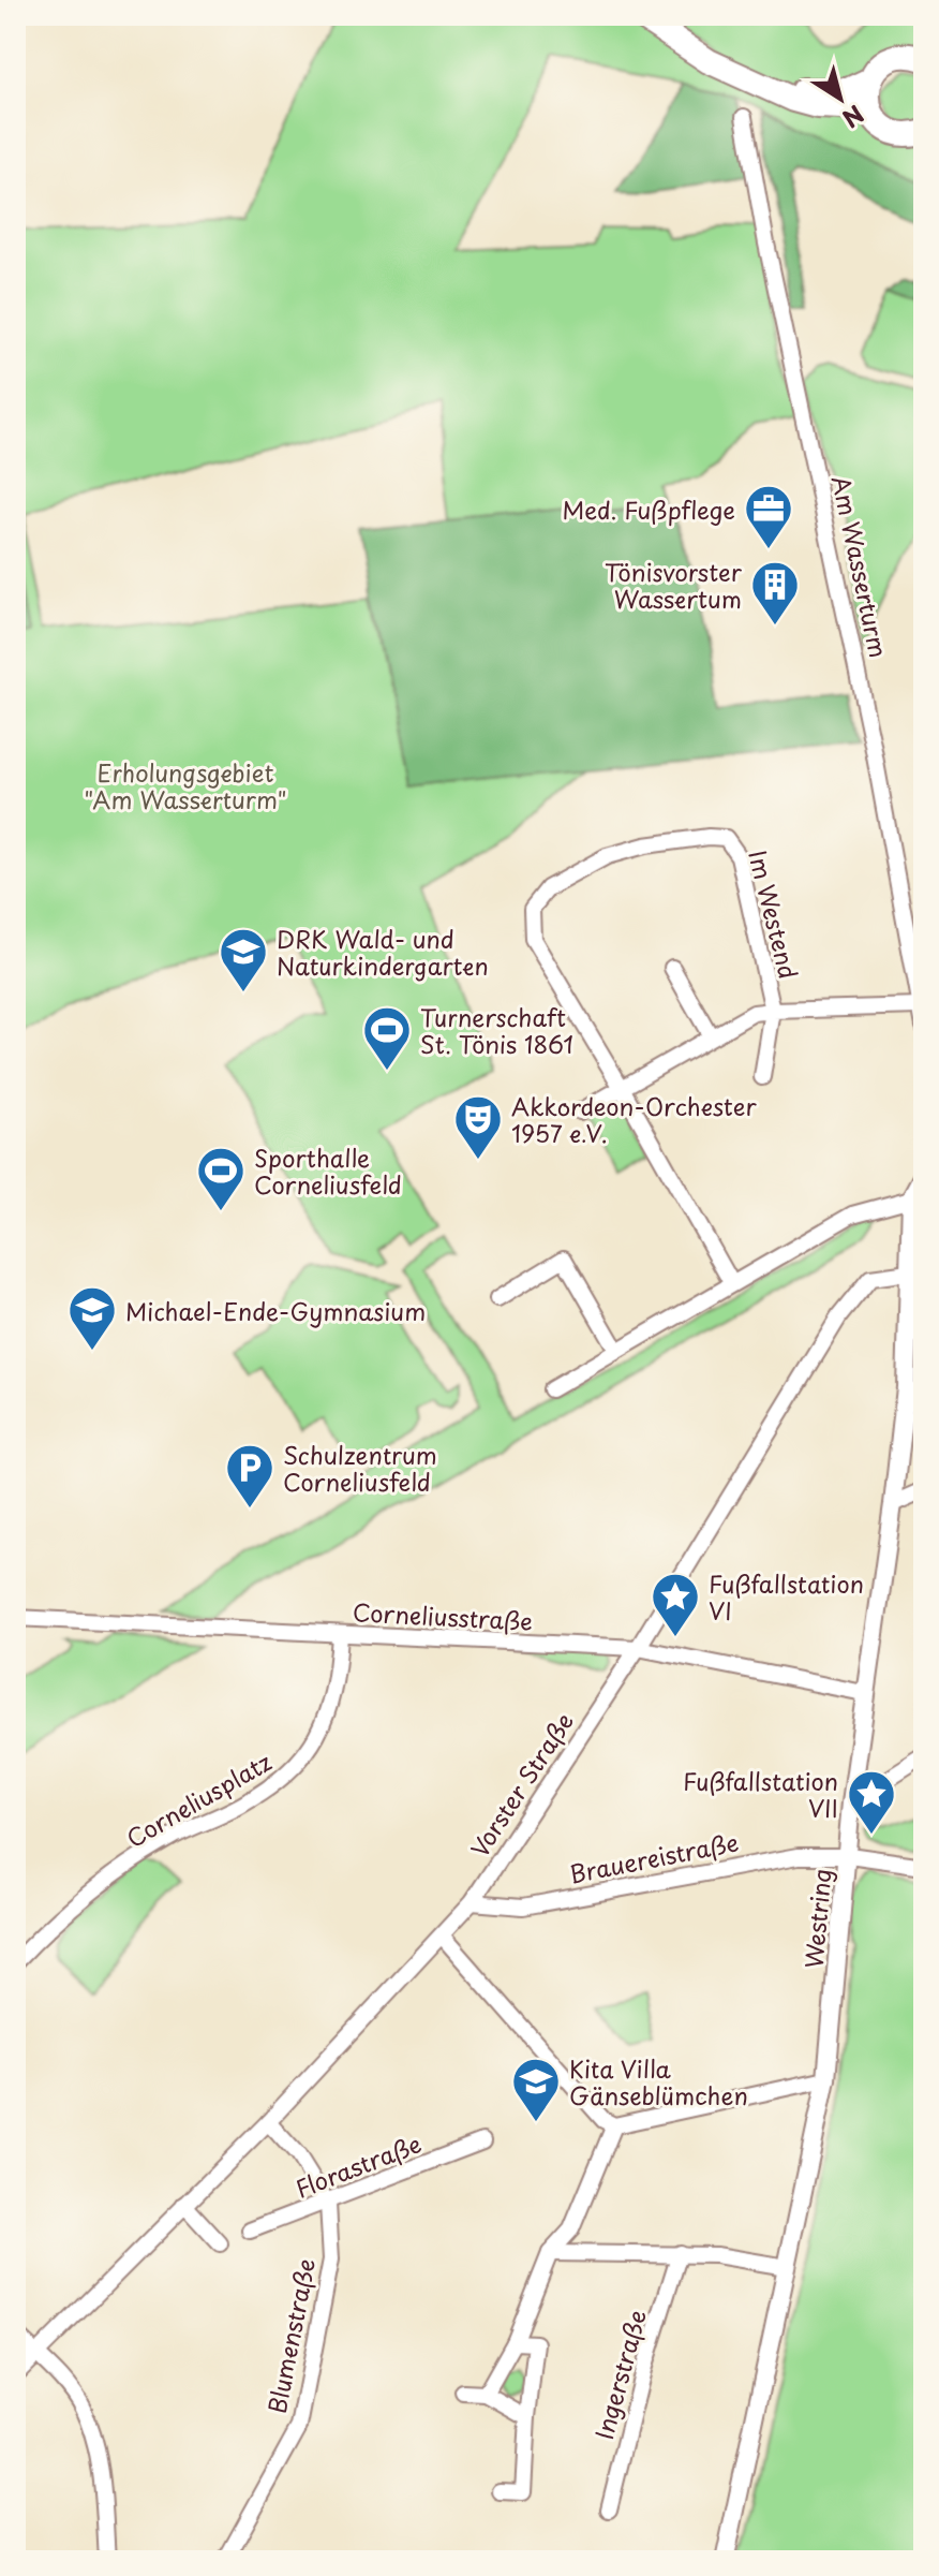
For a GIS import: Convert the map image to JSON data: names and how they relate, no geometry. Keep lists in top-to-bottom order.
{
  "streets": {
    "street": [
      "Am Wasserturm",
      "Im Westend",
      "Corneliusstraße",
      "Vorster Straße",
      "Corneliusplatz",
      "Brauereistraße",
      "Westring",
      "Florastraße",
      "Blumenstraße",
      "Ingerstraße"
    ]
  },
  "crossings": [
    ["Am Wasserturm", "Im Westend"],
    ["Corneliusstraße", "Vorster Straße"],
    ["Corneliusstraße", "Corneliusplatz"],
    ["Corneliusstraße", "Westring"],
    ["Vorster Straße", "Brauereistraße"],
    ["Vorster Straße", "Westring"],
    ["Vorster Straße", "Blumenstraße"],
    ["Brauereistraße", "Westring"],
    ["Florastraße", "Blumenstraße"]
  ],
  "parks": ["Erholungsgebiet \"Am Wasserturm\""],
  "places": {
    "office": ["Med. Fußpflege"],
    "building": ["Tönisvorster Wassertum"],
    "school or university": ["DRK Wald- und Naturkindergarten", "Michael-Ende-Gymnasium", "Kita Villa Gänseblümchen"],
    "sports": ["Turnerschaft St. Tönis 1861", "Sporthalle Corneliusfeld"],
    "theatre": ["Akkordeon-Orchester 1957 e.V."],
    "parking": ["Schulzentrum Corneliusfeld"],
    "place": ["Fußfallstation VI", "Fußfallstation VII"]
  },
  "north": "bottom right"
}
